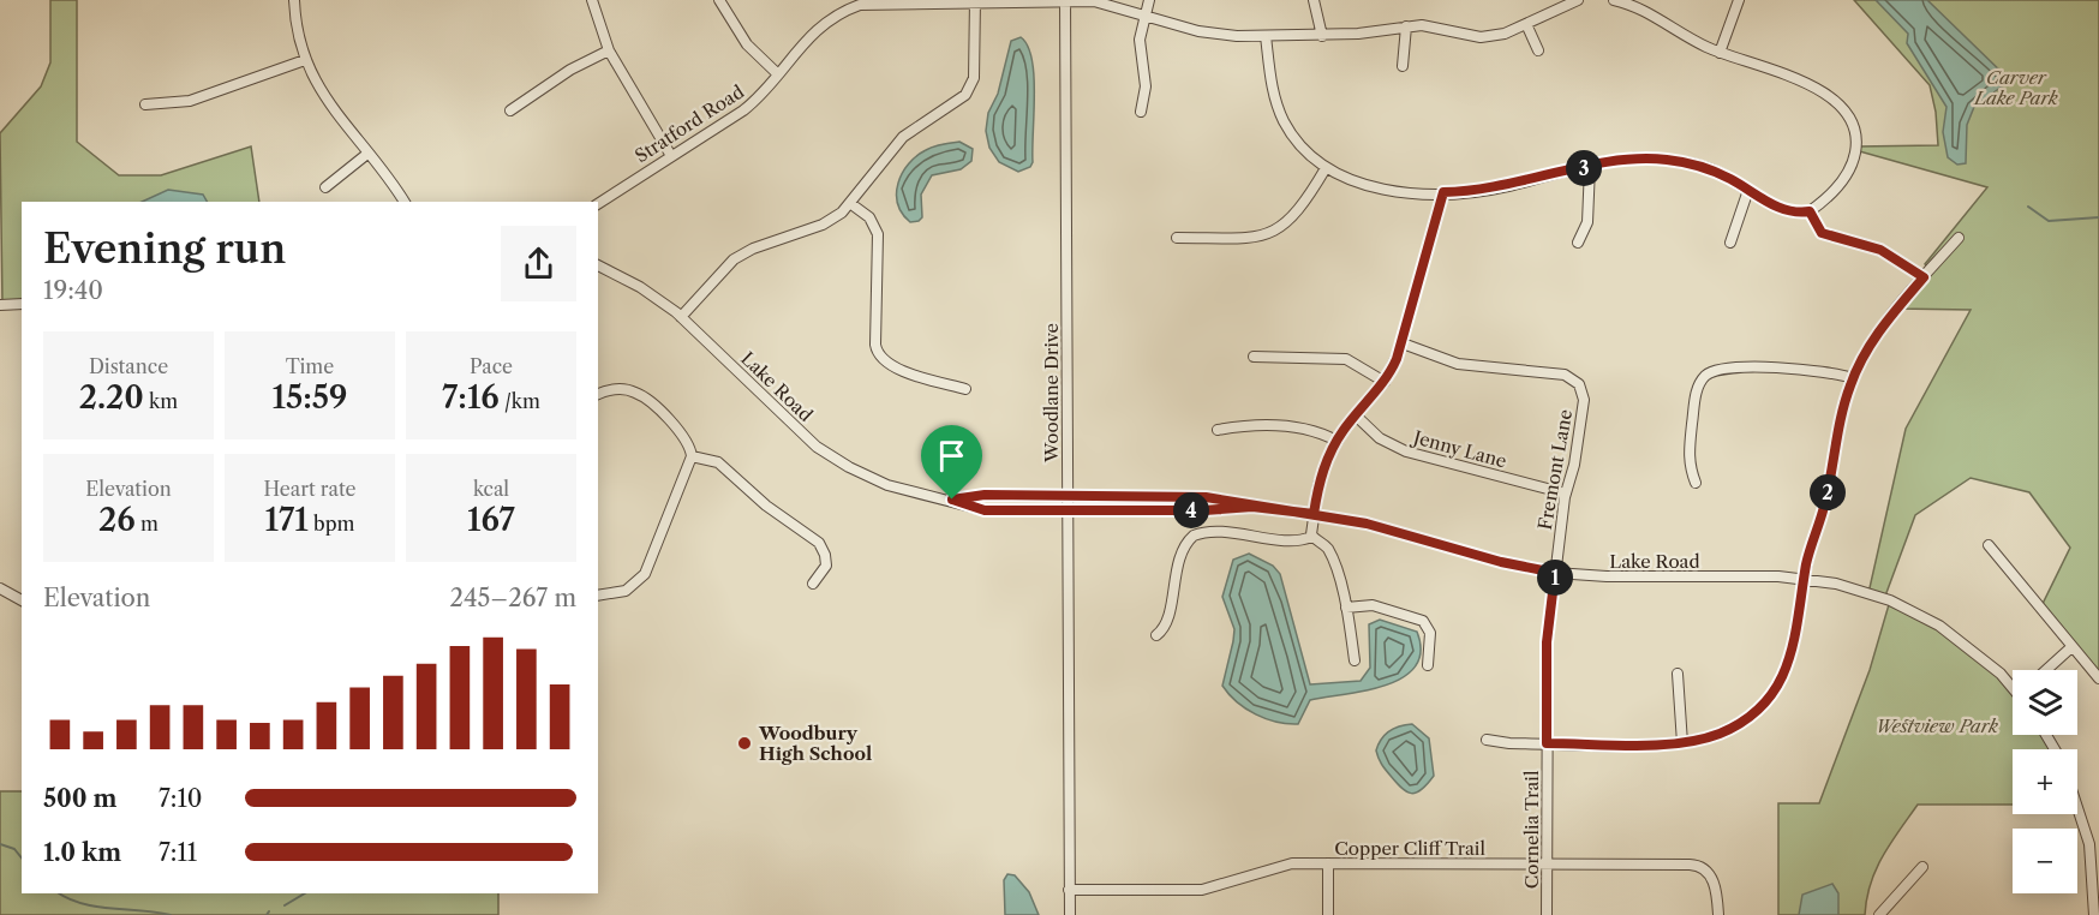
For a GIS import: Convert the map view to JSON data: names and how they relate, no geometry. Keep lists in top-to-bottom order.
{
  "streets": {
    "street": [
      "Stratford Road",
      "Lake Road",
      "Woodlane Drive",
      "Jenny Lane",
      "Fremont Lane",
      "Cornelia Trail",
      "Copper Cliff Trail"
    ]
  },
  "crossings": [
    ["Stratford Road", "Woodlane Drive"],
    ["Lake Road", "Woodlane Drive"],
    ["Lake Road", "Fremont Lane"],
    ["Lake Road", "Cornelia Trail"],
    ["Woodlane Drive", "Copper Cliff Trail"],
    ["Jenny Lane", "Fremont Lane"],
    ["Fremont Lane", "Cornelia Trail"],
    ["Cornelia Trail", "Copper Cliff Trail"]
  ],
  "parks": ["Carver Lake Park", "Westview Park"],
  "places": ["Woodbury High School"],
  "page": {
    "pins": [
      "3",
      "2",
      "4",
      "1"
    ],
    "heading": ["Evening run", "19:40"],
    "stats": [
      ["Distance", "2.20 km"],
      ["Time", "15:59"],
      ["Pace", "7:16 /km"],
      ["Elevation", "26 m"],
      ["Heart rate", "171 bpm"],
      ["kcal", "167"]
    ],
    "chart": ["Elevation", "245–267 m"],
    "map_buttons": ["+", "−"],
    "list": [
      {
        "name": "500 m",
        "note": "7:10"
      },
      {
        "name": "1.0 km",
        "note": "7:11"
      }
    ]
  }
}
